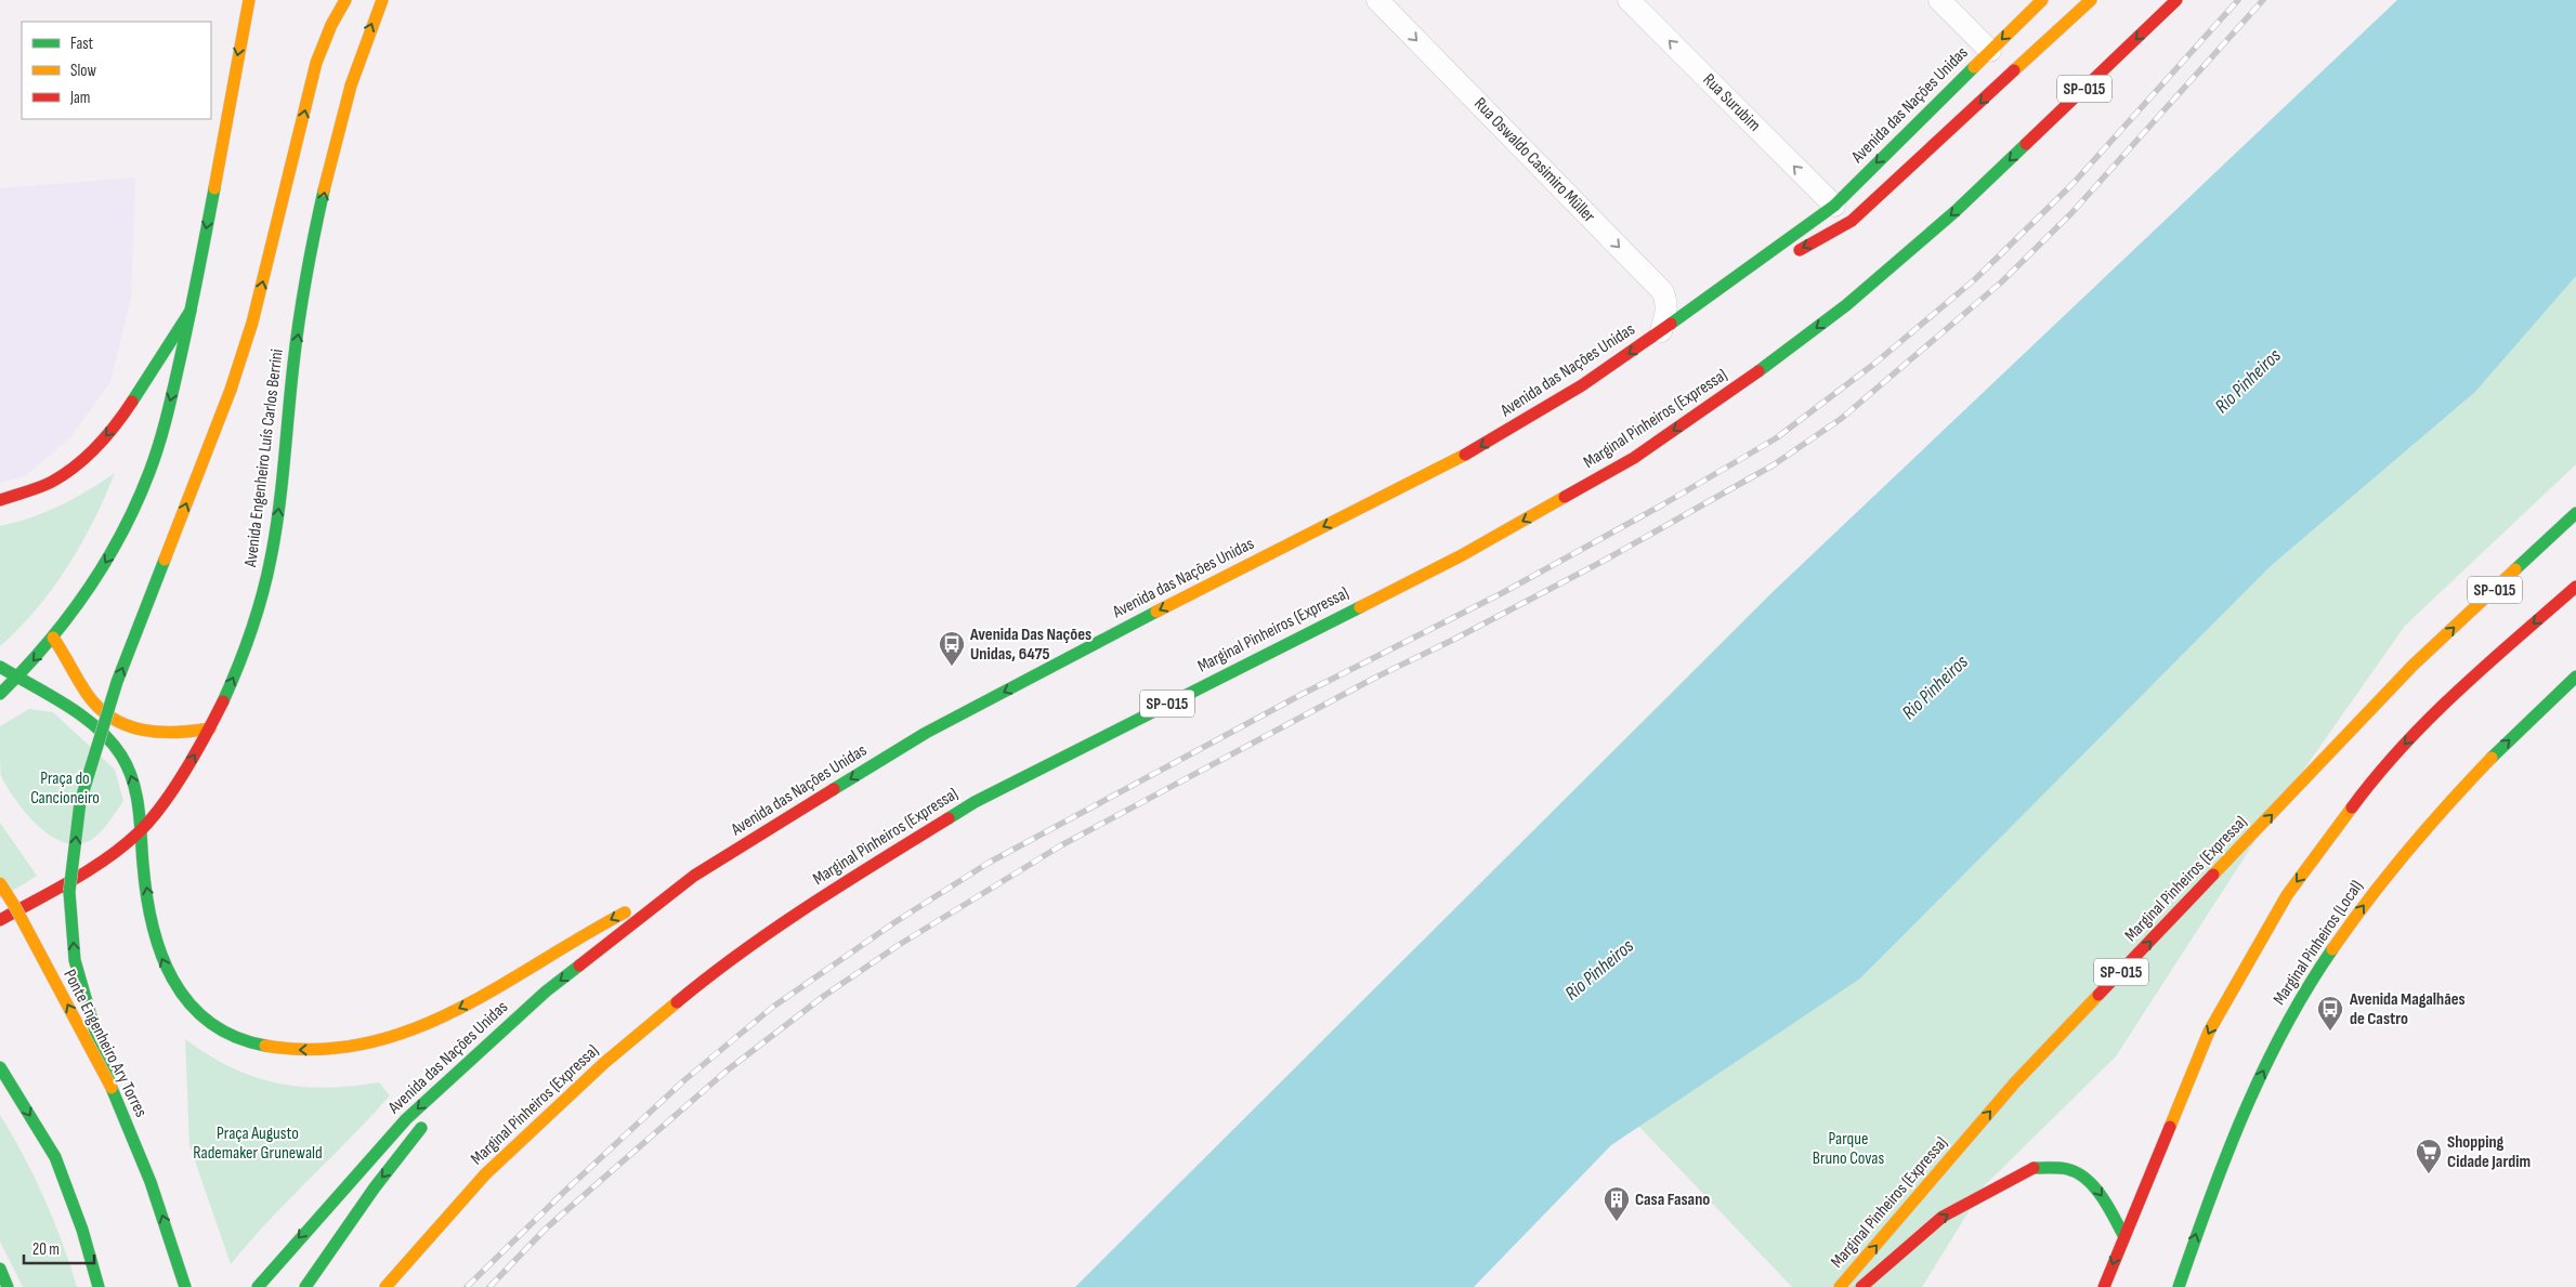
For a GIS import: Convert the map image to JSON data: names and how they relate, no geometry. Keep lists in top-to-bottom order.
{
  "streets": {
    "main road": [
      "SP-015",
      "Avenida das Nações Unidas",
      "Marginal Pinheiros (Expressa)",
      "Avenida Engenheiro Luís Carlos Berrini",
      "Marginal Pinheiros (Local)",
      "Ponte Engenheiro Ary Torres"
    ],
    "street": ["Rua Surubim", "Rua Oswaldo Casimiro Müller"]
  },
  "crossings": [
    ["Rua Surubim", "Avenida das Nações Unidas"],
    ["Avenida das Nações Unidas", "Rua Oswaldo Casimiro Müller"]
  ],
  "one_way": ["Rua Surubim", "Avenida das Nações Unidas", "Rua Oswaldo Casimiro Müller"],
  "water": ["Rio Pinheiros"],
  "parks": ["Praça do Cancioneiro", "Praça Augusto Rademaker Grunewald", "Parque Bruno Covas"],
  "places": {
    "bus stop": ["Avenida Das Nações Unidas, 6475", "Avenida Magalhães de Castro"],
    "supermarket": ["Shopping Cidade Jardim"],
    "building": ["Casa Fasano"]
  },
  "legend": ["Fast", "Slow", "Jam"],
  "scale_bar": "20 m"
}
